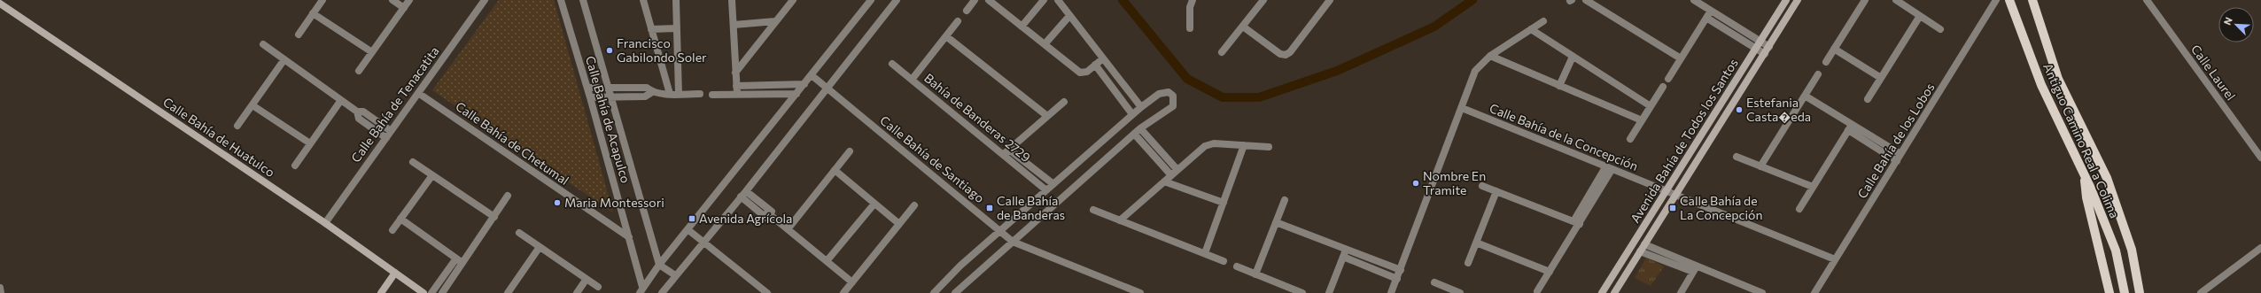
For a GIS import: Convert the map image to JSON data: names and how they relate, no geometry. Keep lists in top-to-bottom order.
{
  "streets": {
    "main road": ["Antiguo Camino Real a Colima"],
    "street": [
      "Calle Laurel",
      "Calle Bahía de Tenacatita",
      "Bahía de Banderas 2729",
      "Calle Bahía de Acapulco",
      "Calle Bahía de Huatulco",
      "Calle Bahía de la Concepción",
      "Avenida Bahía de Todos los Santos",
      "Calle Bahía de los Lobos",
      "Calle Bahía de Chetumal",
      "Calle Bahía de Santiago"
    ]
  },
  "crossings": [
    ["Calle Bahía de Tenacatita", "Calle Bahía de Huatulco"],
    ["Calle Bahía de Tenacatita", "Calle Bahía de Chetumal"],
    ["Calle Bahía de Acapulco", "Calle Bahía de Chetumal"],
    ["Calle Bahía de la Concepción", "Avenida Bahía de Todos los Santos"],
    ["Calle Bahía de la Concepción", "Calle Bahía de los Lobos"]
  ],
  "places": {
    "other": [
      "Francisco Gabilondo Soler",
      "Estefania Casta�eda",
      "Nombre En Tramite",
      "Maria Montessori"
    ],
    "transit": ["Calle Bahía de Banderas", "Calle Bahía de La Concepción", "Avenida Agrícola"]
  },
  "north": "top left"
}
